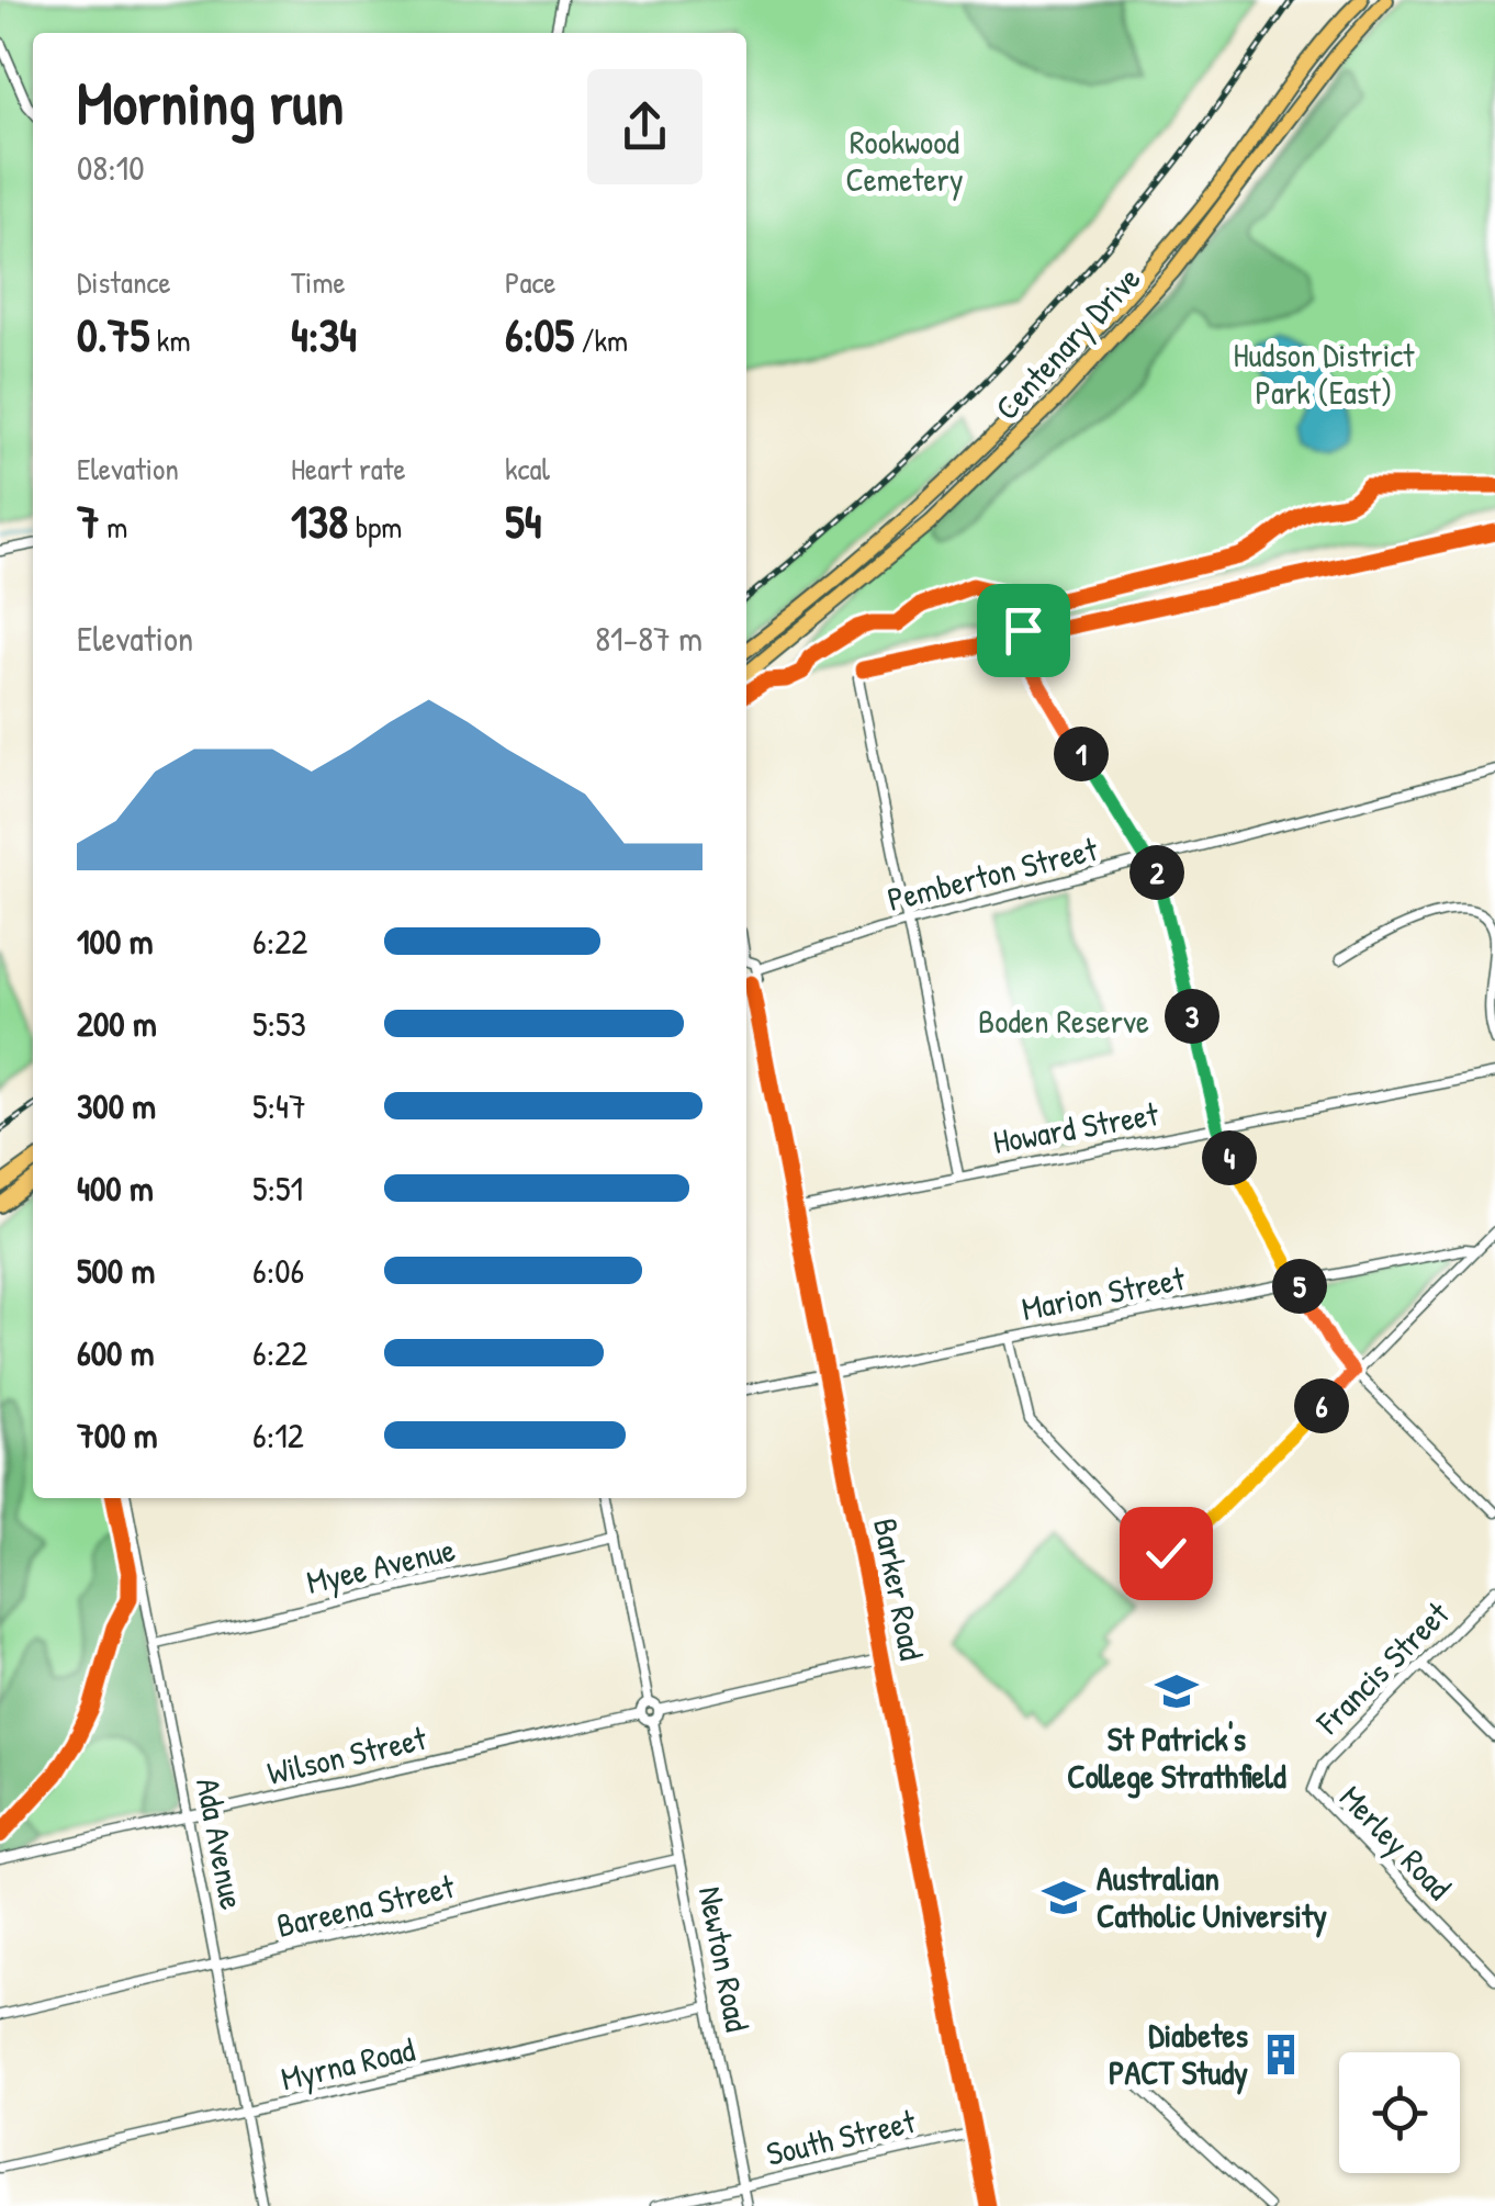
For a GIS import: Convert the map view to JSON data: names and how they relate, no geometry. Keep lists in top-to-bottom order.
{
  "streets": {
    "highway": ["Centenary Drive"],
    "street": [
      "Pemberton Street",
      "Howard Street",
      "Marion Street",
      "Myee Avenue",
      "Barker Road",
      "Francis Street",
      "Wilson Street",
      "Merley Road",
      "Ada Avenue",
      "Bareena Street",
      "Newton Road",
      "Myrna Road",
      "South Street"
    ]
  },
  "crossings": [
    ["Howard Street", "Barker Road"],
    ["Marion Street", "Barker Road"],
    ["Myee Avenue", "Ada Avenue"],
    ["Barker Road", "South Street"],
    ["Francis Street", "Merley Road"],
    ["Wilson Street", "Ada Avenue"],
    ["Ada Avenue", "Bareena Street"],
    ["Ada Avenue", "Myrna Road"],
    ["Bareena Street", "Newton Road"],
    ["Newton Road", "Myrna Road"],
    ["Newton Road", "South Street"]
  ],
  "parks": ["Rookwood Cemetery", "Hudson District Park (East)", "Boden Reserve"],
  "places": {
    "school or university": ["St Patrick's College Strathfield", "Australian Catholic University"],
    "building": ["Diabetes PACT Study"]
  },
  "page": {
    "heading": ["Morning run", "08:10"],
    "stats": [
      ["Distance", "0.75 km"],
      ["Time", "4:34"],
      ["Pace", "6:05 /km"],
      ["Elevation", "7 m"],
      ["Heart rate", "138 bpm"],
      ["kcal", "54"]
    ],
    "chart": ["Elevation", "81–87 m"],
    "pins": [
      "1",
      "2",
      "3",
      "4",
      "5",
      "6"
    ],
    "list": [
      {
        "name": "100 m",
        "note": "6:22"
      },
      {
        "name": "200 m",
        "note": "5:53"
      },
      {
        "name": "300 m",
        "note": "5:47"
      },
      {
        "name": "400 m",
        "note": "5:51"
      },
      {
        "name": "500 m",
        "note": "6:06"
      },
      {
        "name": "600 m",
        "note": "6:22"
      },
      {
        "name": "700 m",
        "note": "6:12"
      }
    ]
  }
}
